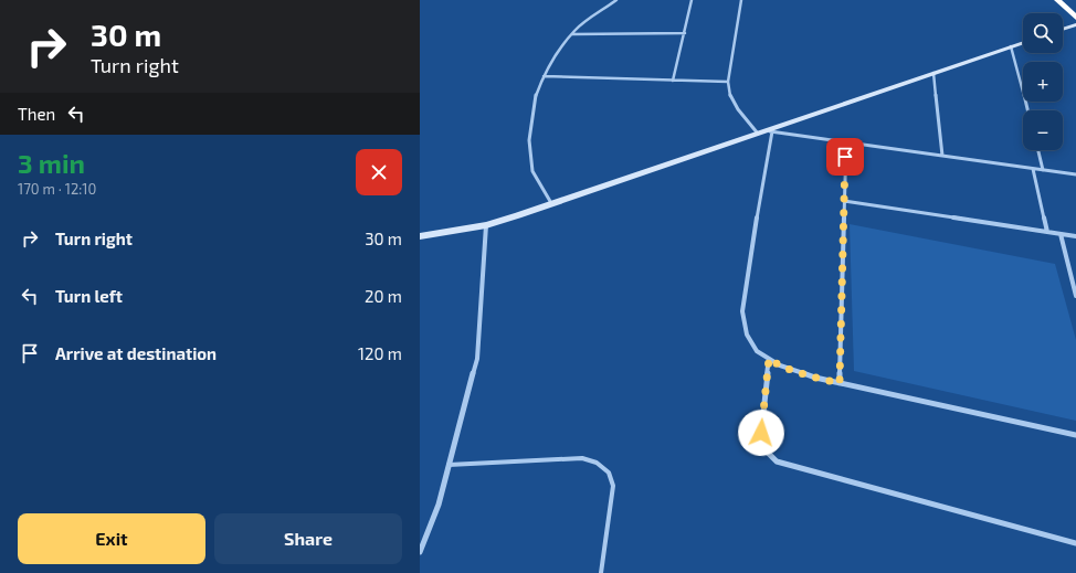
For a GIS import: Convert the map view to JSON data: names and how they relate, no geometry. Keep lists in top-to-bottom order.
{
  "page": {
    "turn": ["30 m", "Turn right"],
    "map_buttons": ["+", "−"],
    "then": "Then",
    "heading": ["3 min", "170 m · 12:10"],
    "list": [
      {
        "name": "Turn right",
        "value": "30 m"
      },
      {
        "name": "Turn left",
        "value": "20 m"
      },
      {
        "name": "Arrive at destination",
        "value": "120 m"
      }
    ],
    "buttons": ["Exit", "Share"]
  }
}
